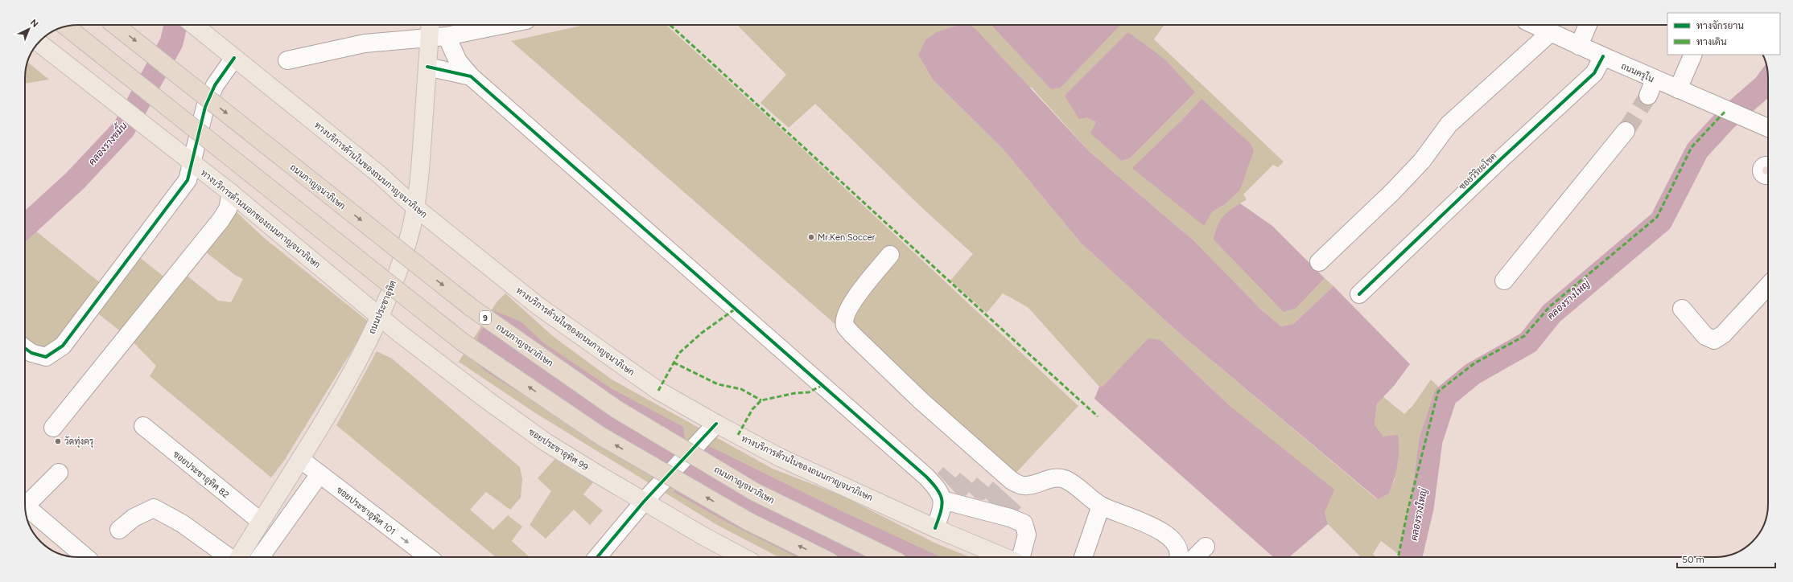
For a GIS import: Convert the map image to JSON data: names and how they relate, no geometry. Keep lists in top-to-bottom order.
{
  "streets": {
    "highway": ["ถนนกาญจนาภิเษก", "9"],
    "main road": [
      "ทางบริการด้านในของถนนกาญจนาภิเษก",
      "ทางบริการด้านนอกของถนนกาญจนาภิเษก",
      "ถนนประชาอุทิศ",
      "ซอยประชาอุทิศ 99"
    ],
    "street": [
      "ถนนครุใน",
      "ซอยวิริยะโชค",
      "ซอยประชาอุทิศ 82",
      "ซอยประชาอุทิศ 101"
    ]
  },
  "crossings": [
    ["ถนนครุใน", "ซอยวิริยะโชค"],
    ["ทางบริการด้านในของถนนกาญจนาภิเษก", "ถนนประชาอุทิศ"],
    ["ทางบริการด้านนอกของถนนกาญจนาภิเษก", "ถนนประชาอุทิศ"],
    ["ทางบริการด้านนอกของถนนกาญจนาภิเษก", "ซอยประชาอุทิศ 99"],
    ["ถนนประชาอุทิศ", "ซอยประชาอุทิศ 99"],
    ["ถนนประชาอุทิศ", "ซอยประชาอุทิศ 82"],
    ["ถนนประชาอุทิศ", "ซอยประชาอุทิศ 101"]
  ],
  "one_way": ["ซอยประชาอุทิศ 101"],
  "water": ["คลองรางขมิ้น", "คลองรางใหญ่"],
  "places": ["Mr.Ken Soccer", "วัดทุ่งครุ"],
  "legend": ["ทางจักรยาน", "ทางเดิน"],
  "scale_bar": "50 m",
  "north": "top right"
}
